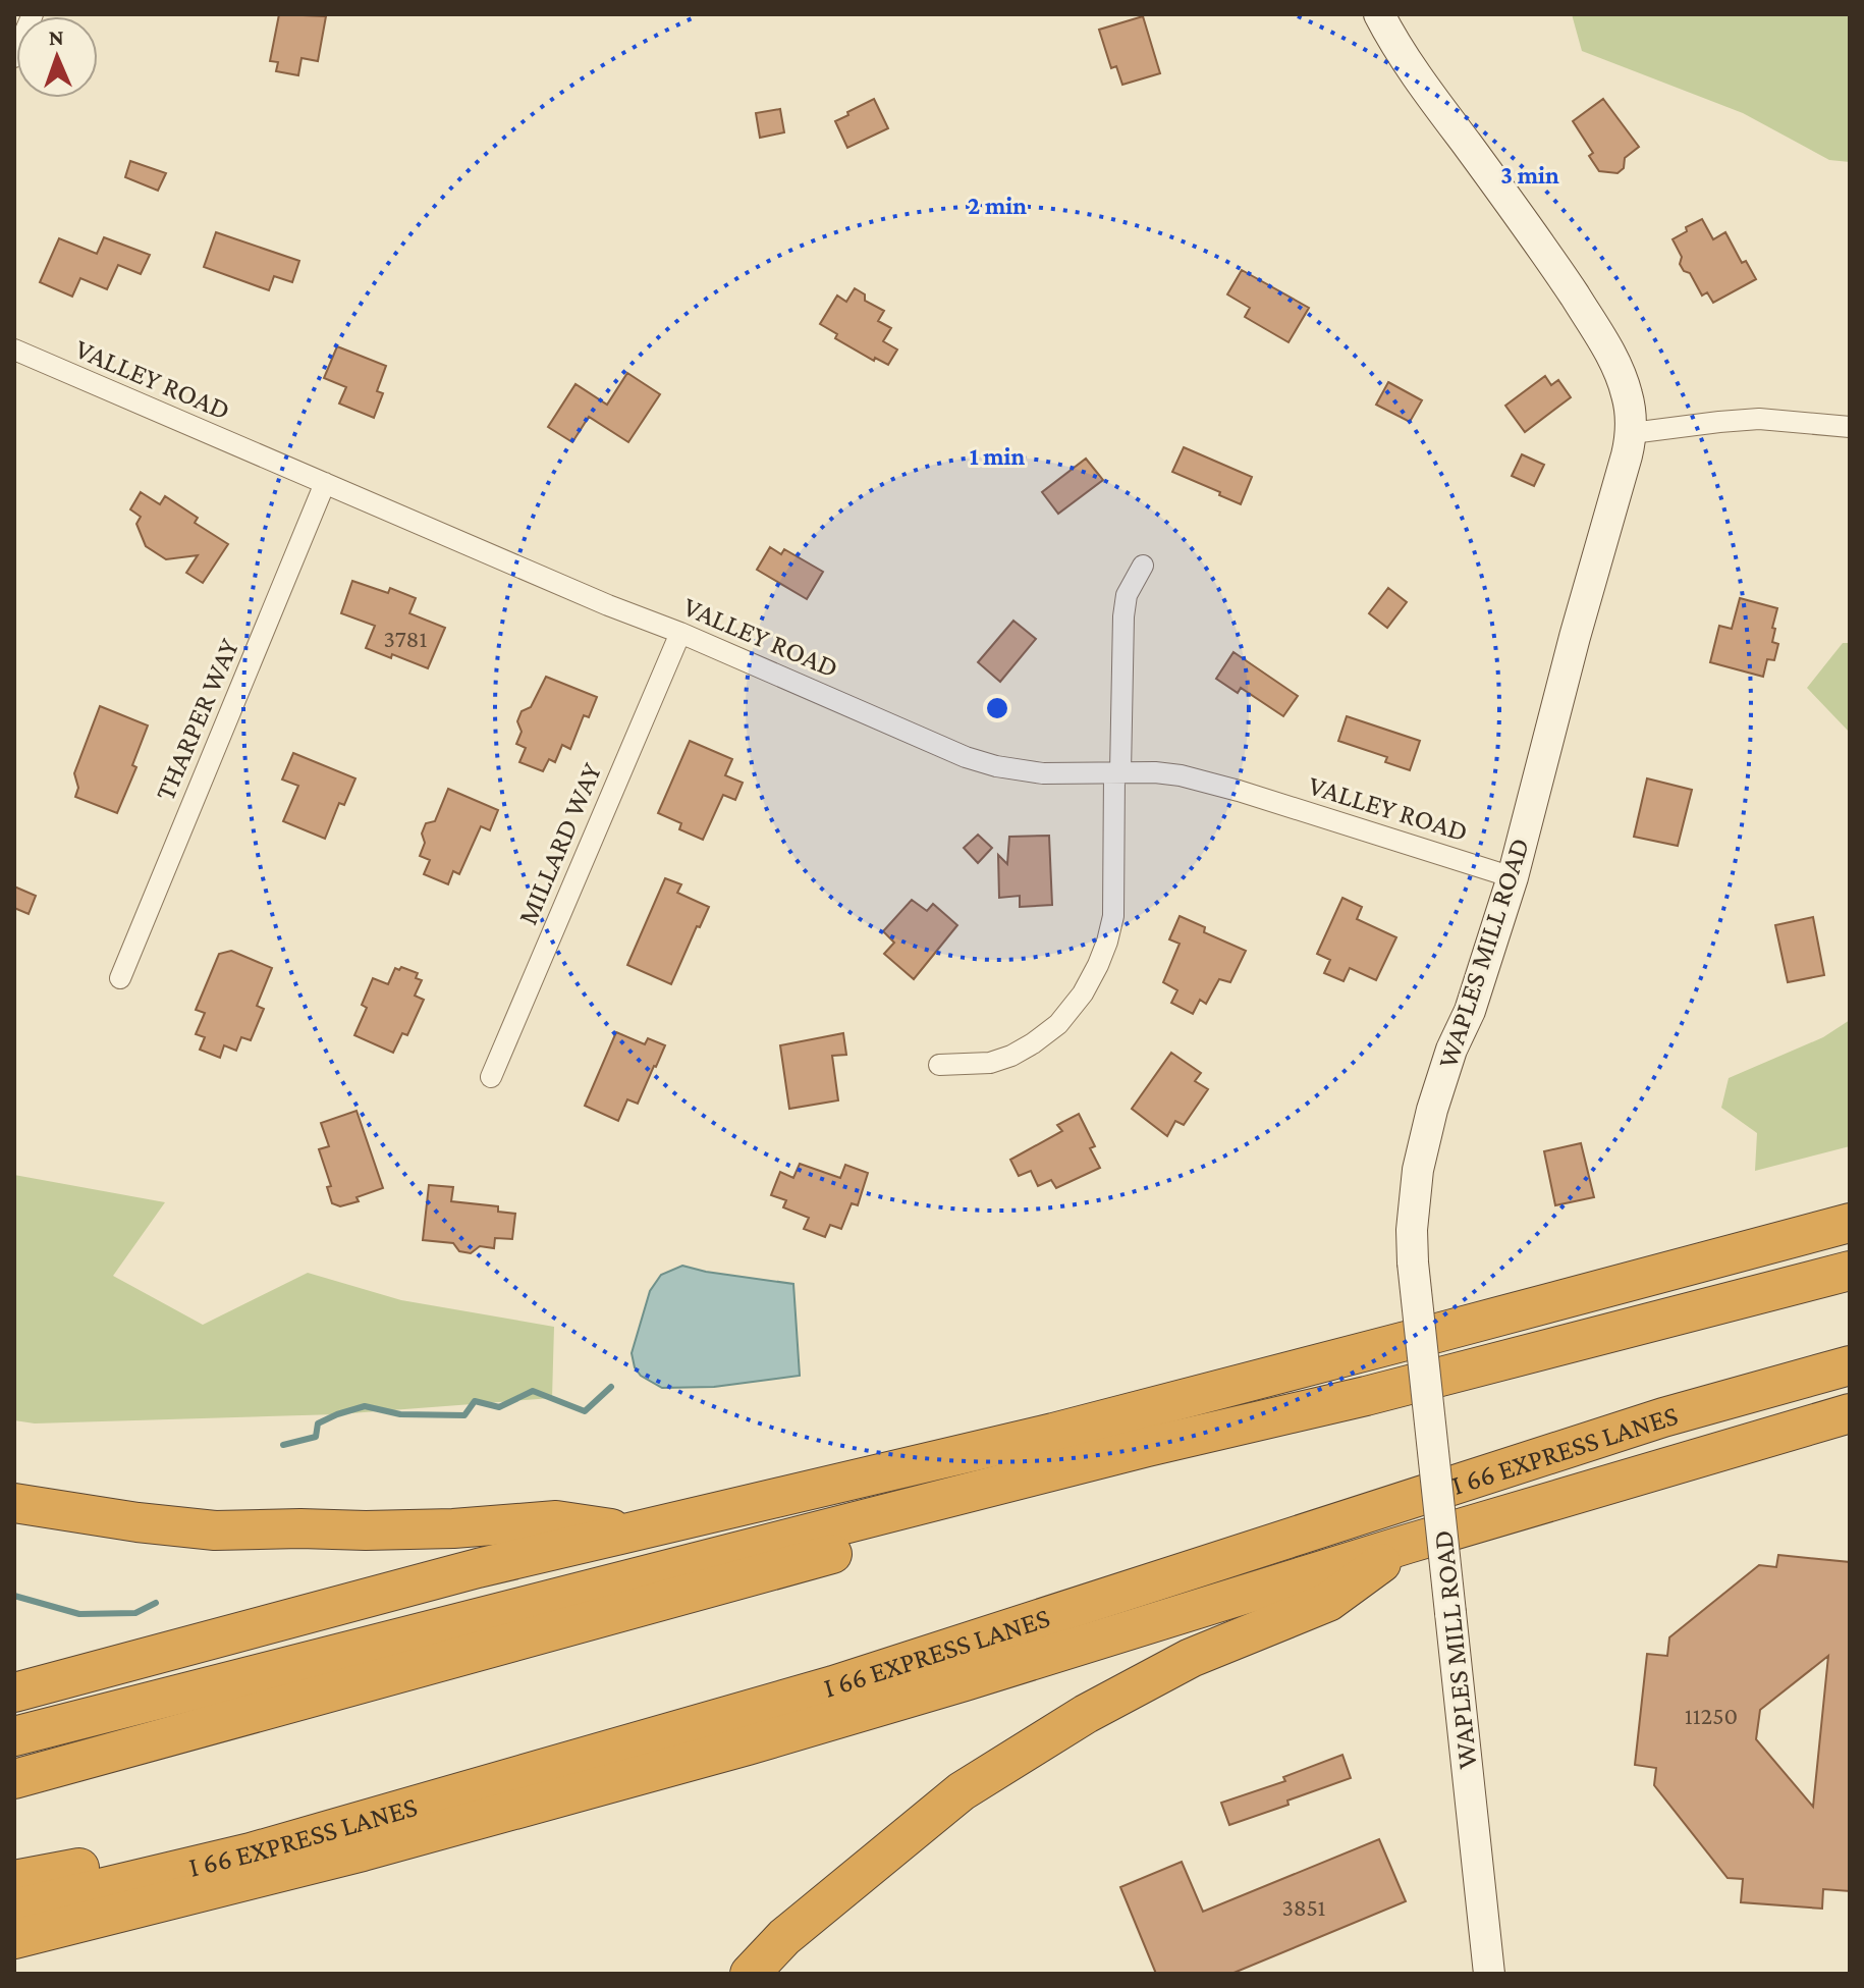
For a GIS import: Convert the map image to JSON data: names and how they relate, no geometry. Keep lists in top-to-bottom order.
{
  "streets": {
    "highway": ["I 66 EXPRESS LANES"],
    "main road": ["WAPLES MILL ROAD"],
    "street": ["VALLEY ROAD", "THARPER WAY", "MILLARD WAY"]
  },
  "crossings": [
    ["VALLEY ROAD", "THARPER WAY"],
    ["VALLEY ROAD", "MILLARD WAY"],
    ["VALLEY ROAD", "WAPLES MILL ROAD"]
  ],
  "house_numbers": ["3781", "11250", "3851"],
  "north": "top",
  "rings": ["3 min", "2 min", "1 min"]
}
